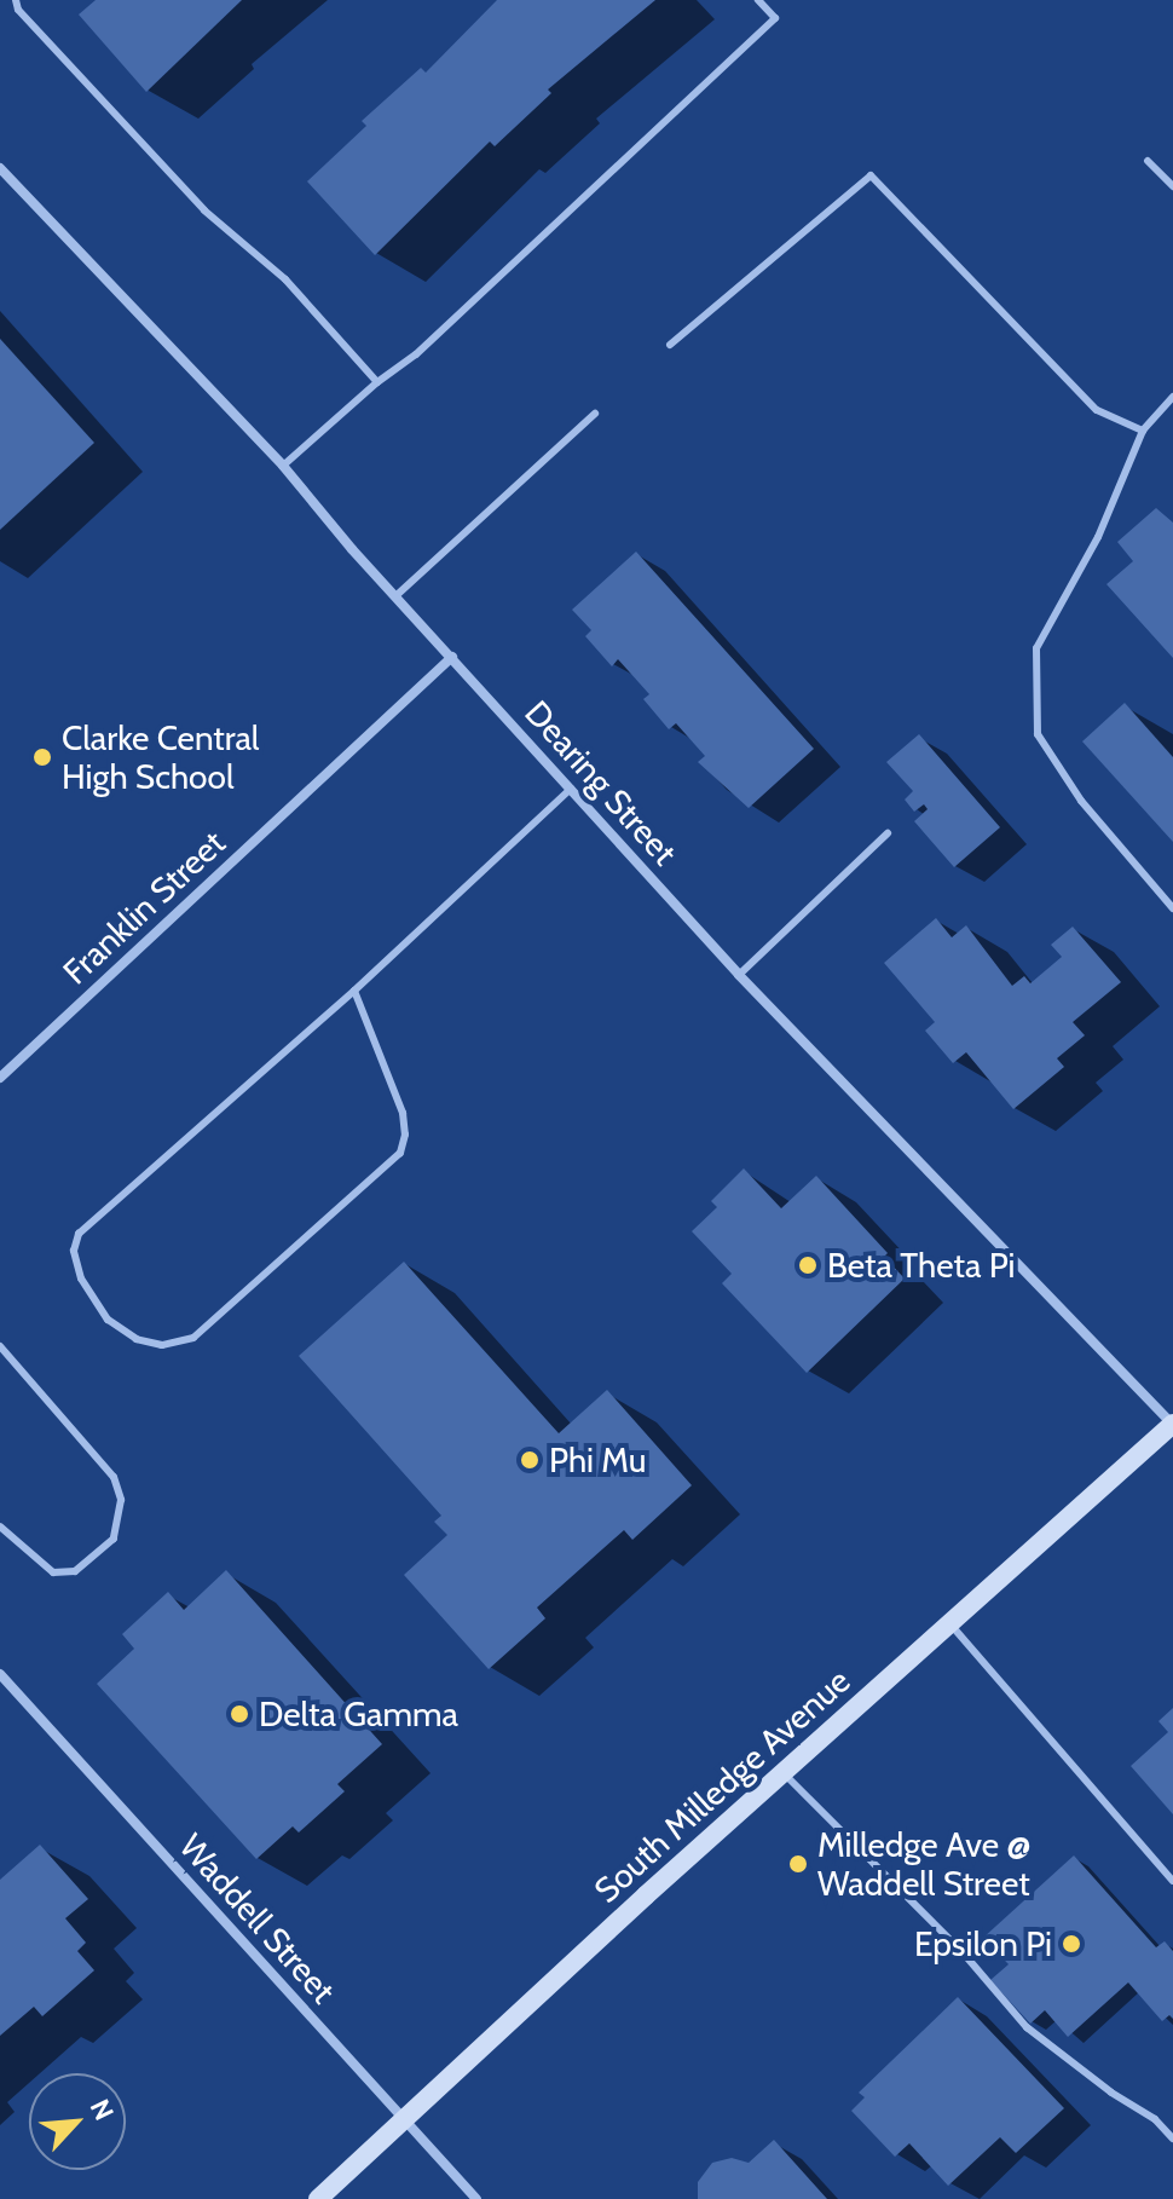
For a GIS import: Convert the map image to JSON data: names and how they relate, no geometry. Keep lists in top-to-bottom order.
{
  "streets": {
    "main road": ["South Milledge Avenue"],
    "street": ["Dearing Street", "Franklin Street", "Waddell Street"]
  },
  "crossings": [
    ["Dearing Street", "Franklin Street"],
    ["Dearing Street", "South Milledge Avenue"],
    ["South Milledge Avenue", "Waddell Street"]
  ],
  "places": [
    "Clarke Central High School",
    "Beta Theta Pi",
    "Phi Mu",
    "Delta Gamma",
    "Milledge Ave @ Waddell Street",
    "Epsilon Pi"
  ],
  "north": "top right"
}
